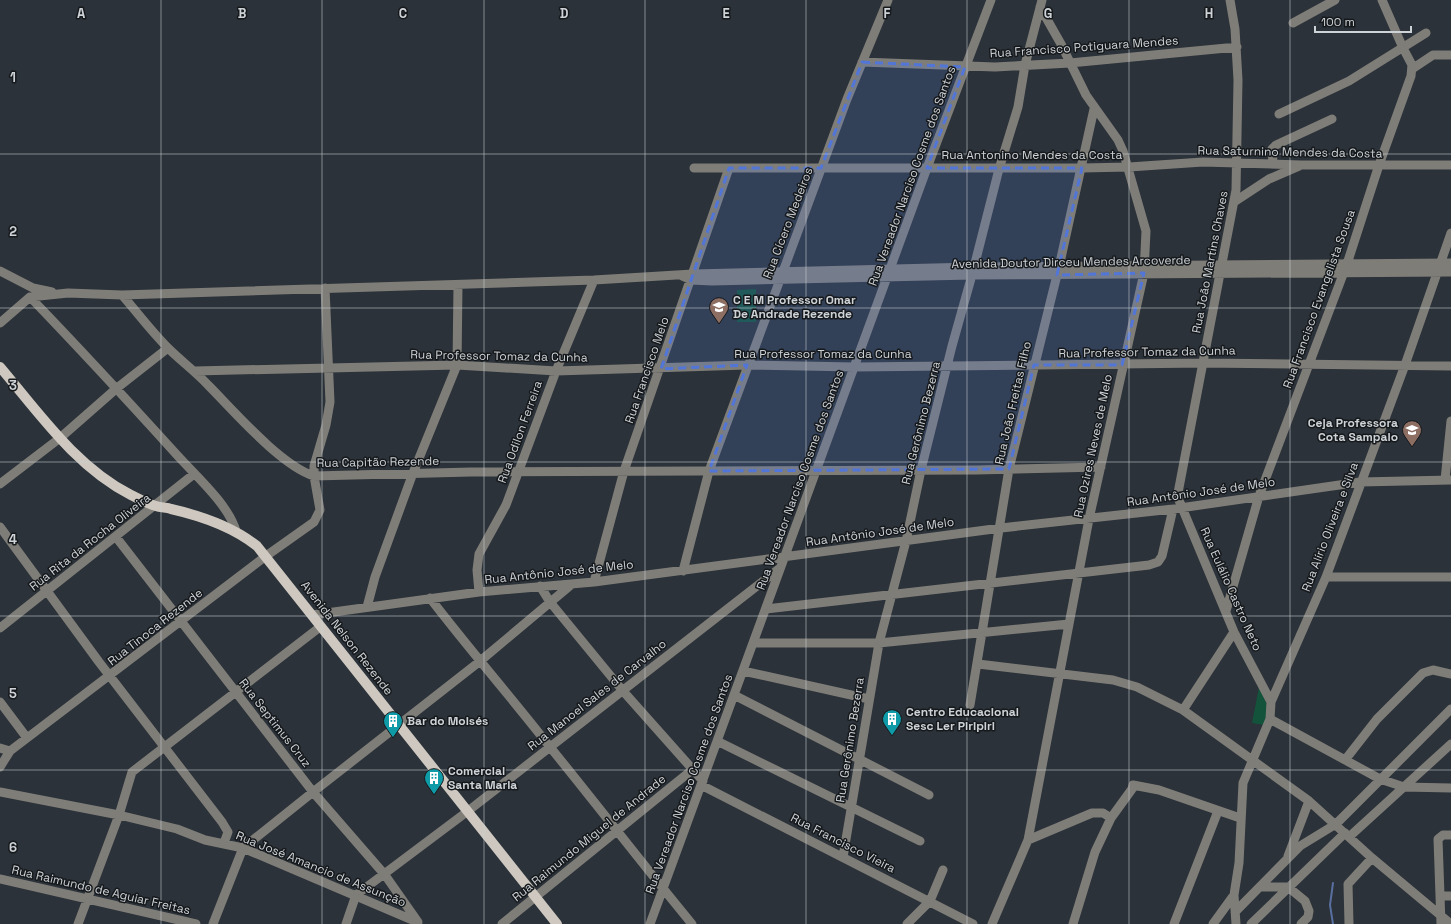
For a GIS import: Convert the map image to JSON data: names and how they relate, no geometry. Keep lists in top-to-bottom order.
{
  "streets": {
    "main road": ["Avenida Nelson Rezende"],
    "street": [
      "Rua Francisco Potiguara Mendes",
      "Rua Saturnino Mendes da Costa",
      "Rua Antonino Mendes da Costa",
      "Rua Vereador Narciso Cosme dos Santos",
      "Rua Cícero Medeiros",
      "Avenida Doutor Dirceu Mendes Arcoverde",
      "Rua João Martins Chaves",
      "Rua Francisco Evangelista Sousa",
      "Rua Professor Tomaz da Cunha",
      "Rua Francisco Melo",
      "Rua João Freitas Filho",
      "Rua Gerônimo Bezerra",
      "Rua Odilon Ferreira",
      "Rua Ozires Neves de Melo",
      "Rua Capitão Rezende",
      "Rua Antônio José de Melo",
      "Rua Alírio Oliveira e Silva",
      "Rua Rita da Rocha Oliveira",
      "Rua Eulálio Castro Neto",
      "Rua Tinoca Rezende",
      "Rua Manoel Sales de Carvalho",
      "Rua Septimus Cruz",
      "Rua Raimundo Miguel de Andrade",
      "Rua Francisco Vieira",
      "Rua José Amancio de Assunção",
      "Rua Raimundo de Aguiar Freitas"
    ]
  },
  "crossings": [
    ["Rua Francisco Potiguara Mendes", "Rua Vereador Narciso Cosme dos Santos"],
    ["Rua Francisco Potiguara Mendes", "Rua Cícero Medeiros"],
    ["Rua Francisco Potiguara Mendes", "Rua João Martins Chaves"],
    ["Rua Francisco Potiguara Mendes", "Rua Gerônimo Bezerra"],
    ["Rua Francisco Potiguara Mendes", "Rua Ozires Neves de Melo"],
    ["Rua Saturnino Mendes da Costa", "Rua Antonino Mendes da Costa"],
    ["Rua Saturnino Mendes da Costa", "Rua João Martins Chaves"],
    ["Rua Saturnino Mendes da Costa", "Rua Francisco Evangelista Sousa"],
    ["Rua Saturnino Mendes da Costa", "Rua Ozires Neves de Melo"],
    ["Rua Antonino Mendes da Costa", "Rua Vereador Narciso Cosme dos Santos"],
    ["Rua Antonino Mendes da Costa", "Rua Cícero Medeiros"],
    ["Rua Antonino Mendes da Costa", "Rua Francisco Melo"],
    ["Rua Antonino Mendes da Costa", "Rua João Freitas Filho"],
    ["Rua Antonino Mendes da Costa", "Rua Gerônimo Bezerra"],
    ["Rua Antonino Mendes da Costa", "Rua Ozires Neves de Melo"],
    ["Rua Vereador Narciso Cosme dos Santos", "Avenida Doutor Dirceu Mendes Arcoverde"],
    ["Rua Vereador Narciso Cosme dos Santos", "Rua Professor Tomaz da Cunha"],
    ["Rua Vereador Narciso Cosme dos Santos", "Rua Capitão Rezende"],
    ["Rua Vereador Narciso Cosme dos Santos", "Rua Antônio José de Melo"],
    ["Rua Vereador Narciso Cosme dos Santos", "Rua Manoel Sales de Carvalho"],
    ["Rua Vereador Narciso Cosme dos Santos", "Rua Francisco Vieira"],
    ["Rua Cícero Medeiros", "Avenida Doutor Dirceu Mendes Arcoverde"],
    ["Rua Cícero Medeiros", "Rua Professor Tomaz da Cunha"],
    ["Rua Cícero Medeiros", "Rua Capitão Rezende"],
    ["Rua Cícero Medeiros", "Rua Antônio José de Melo"],
    ["Avenida Doutor Dirceu Mendes Arcoverde", "Rua João Martins Chaves"],
    ["Avenida Doutor Dirceu Mendes Arcoverde", "Rua Francisco Evangelista Sousa"],
    ["Avenida Doutor Dirceu Mendes Arcoverde", "Rua Francisco Melo"],
    ["Avenida Doutor Dirceu Mendes Arcoverde", "Rua João Freitas Filho"],
    ["Avenida Doutor Dirceu Mendes Arcoverde", "Rua Gerônimo Bezerra"],
    ["Avenida Doutor Dirceu Mendes Arcoverde", "Rua Ozires Neves de Melo"],
    ["Avenida Doutor Dirceu Mendes Arcoverde", "Rua Alírio Oliveira e Silva"],
    ["Rua João Martins Chaves", "Rua Professor Tomaz da Cunha"],
    ["Rua João Martins Chaves", "Rua Antônio José de Melo"],
    ["Rua João Martins Chaves", "Rua Eulálio Castro Neto"],
    ["Rua Francisco Evangelista Sousa", "Rua Professor Tomaz da Cunha"],
    ["Rua Francisco Evangelista Sousa", "Rua Antônio José de Melo"],
    ["Rua Francisco Evangelista Sousa", "Rua Eulálio Castro Neto"],
    ["Rua Professor Tomaz da Cunha", "Rua Francisco Melo"],
    ["Rua Professor Tomaz da Cunha", "Rua João Freitas Filho"],
    ["Rua Professor Tomaz da Cunha", "Rua Gerônimo Bezerra"],
    ["Rua Professor Tomaz da Cunha", "Rua Odilon Ferreira"],
    ["Rua Professor Tomaz da Cunha", "Rua Ozires Neves de Melo"],
    ["Rua Professor Tomaz da Cunha", "Rua Capitão Rezende"],
    ["Rua Professor Tomaz da Cunha", "Rua Alírio Oliveira e Silva"],
    ["Rua Francisco Melo", "Rua Capitão Rezende"],
    ["Rua Francisco Melo", "Rua Antônio José de Melo"],
    ["Rua João Freitas Filho", "Rua Ozires Neves de Melo"],
    ["Rua João Freitas Filho", "Rua Capitão Rezende"],
    ["Rua João Freitas Filho", "Rua Antônio José de Melo"],
    ["Rua Gerônimo Bezerra", "Rua Ozires Neves de Melo"],
    ["Rua Gerônimo Bezerra", "Rua Capitão Rezende"],
    ["Rua Gerônimo Bezerra", "Rua Antônio José de Melo"],
    ["Rua Gerônimo Bezerra", "Rua Francisco Vieira"],
    ["Rua Odilon Ferreira", "Rua Capitão Rezende"],
    ["Rua Odilon Ferreira", "Rua Antônio José de Melo"],
    ["Rua Ozires Neves de Melo", "Rua Capitão Rezende"],
    ["Rua Ozires Neves de Melo", "Rua Antônio José de Melo"],
    ["Rua Capitão Rezende", "Rua Tinoca Rezende"],
    ["Rua Antônio José de Melo", "Rua Alírio Oliveira e Silva"],
    ["Rua Antônio José de Melo", "Rua Eulálio Castro Neto"],
    ["Rua Antônio José de Melo", "Avenida Nelson Rezende"],
    ["Rua Antônio José de Melo", "Rua Francisco Vieira"],
    ["Rua Alírio Oliveira e Silva", "Rua Eulálio Castro Neto"],
    ["Rua Rita da Rocha Oliveira", "Avenida Nelson Rezende"],
    ["Rua Rita da Rocha Oliveira", "Rua Septimus Cruz"],
    ["Rua Tinoca Rezende", "Avenida Nelson Rezende"],
    ["Rua Tinoca Rezende", "Rua Septimus Cruz"],
    ["Avenida Nelson Rezende", "Rua Manoel Sales de Carvalho"],
    ["Avenida Nelson Rezende", "Rua Raimundo Miguel de Andrade"],
    ["Rua Manoel Sales de Carvalho", "Rua Septimus Cruz"],
    ["Rua Manoel Sales de Carvalho", "Rua Francisco Vieira"],
    ["Rua Manoel Sales de Carvalho", "Rua José Amancio de Assunção"],
    ["Rua Septimus Cruz", "Rua José Amancio de Assunção"],
    ["Rua Raimundo Miguel de Andrade", "Rua Francisco Vieira"]
  ],
  "places": {
    "school or university": ["C E M Professor Omar De Andrade Rezende", "Ceja Professora Cota Sampaio"],
    "building": ["Centro Educacional Sesc Ler Piripiri", "Bar do Moisés", "Comercial Santa Maria"]
  },
  "scale_bar": "100 m",
  "grid": {
    "columns": [
      "A",
      "B",
      "C",
      "D",
      "E",
      "F",
      "G",
      "H"
    ],
    "rows": [
      "1",
      "2",
      "3",
      "4",
      "5",
      "6"
    ]
  }
}
